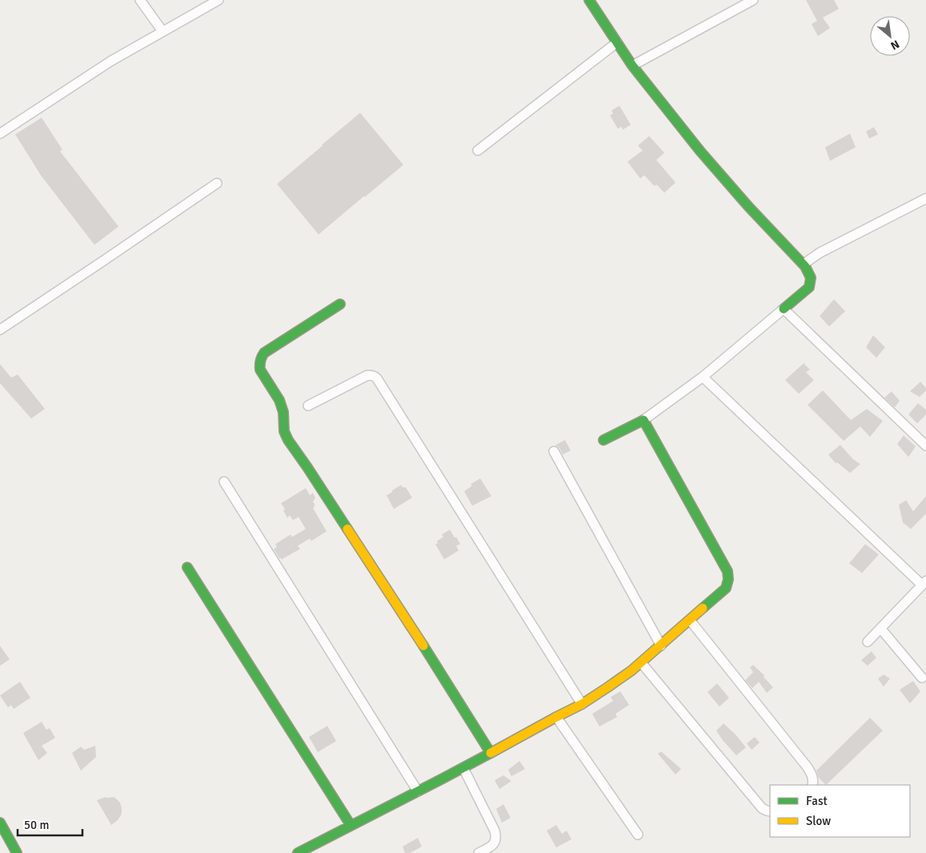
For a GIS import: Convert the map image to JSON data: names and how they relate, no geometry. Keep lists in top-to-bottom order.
{
  "legend": ["Fast", "Slow"],
  "scale_bar": "50 m",
  "north": "bottom right"
}
